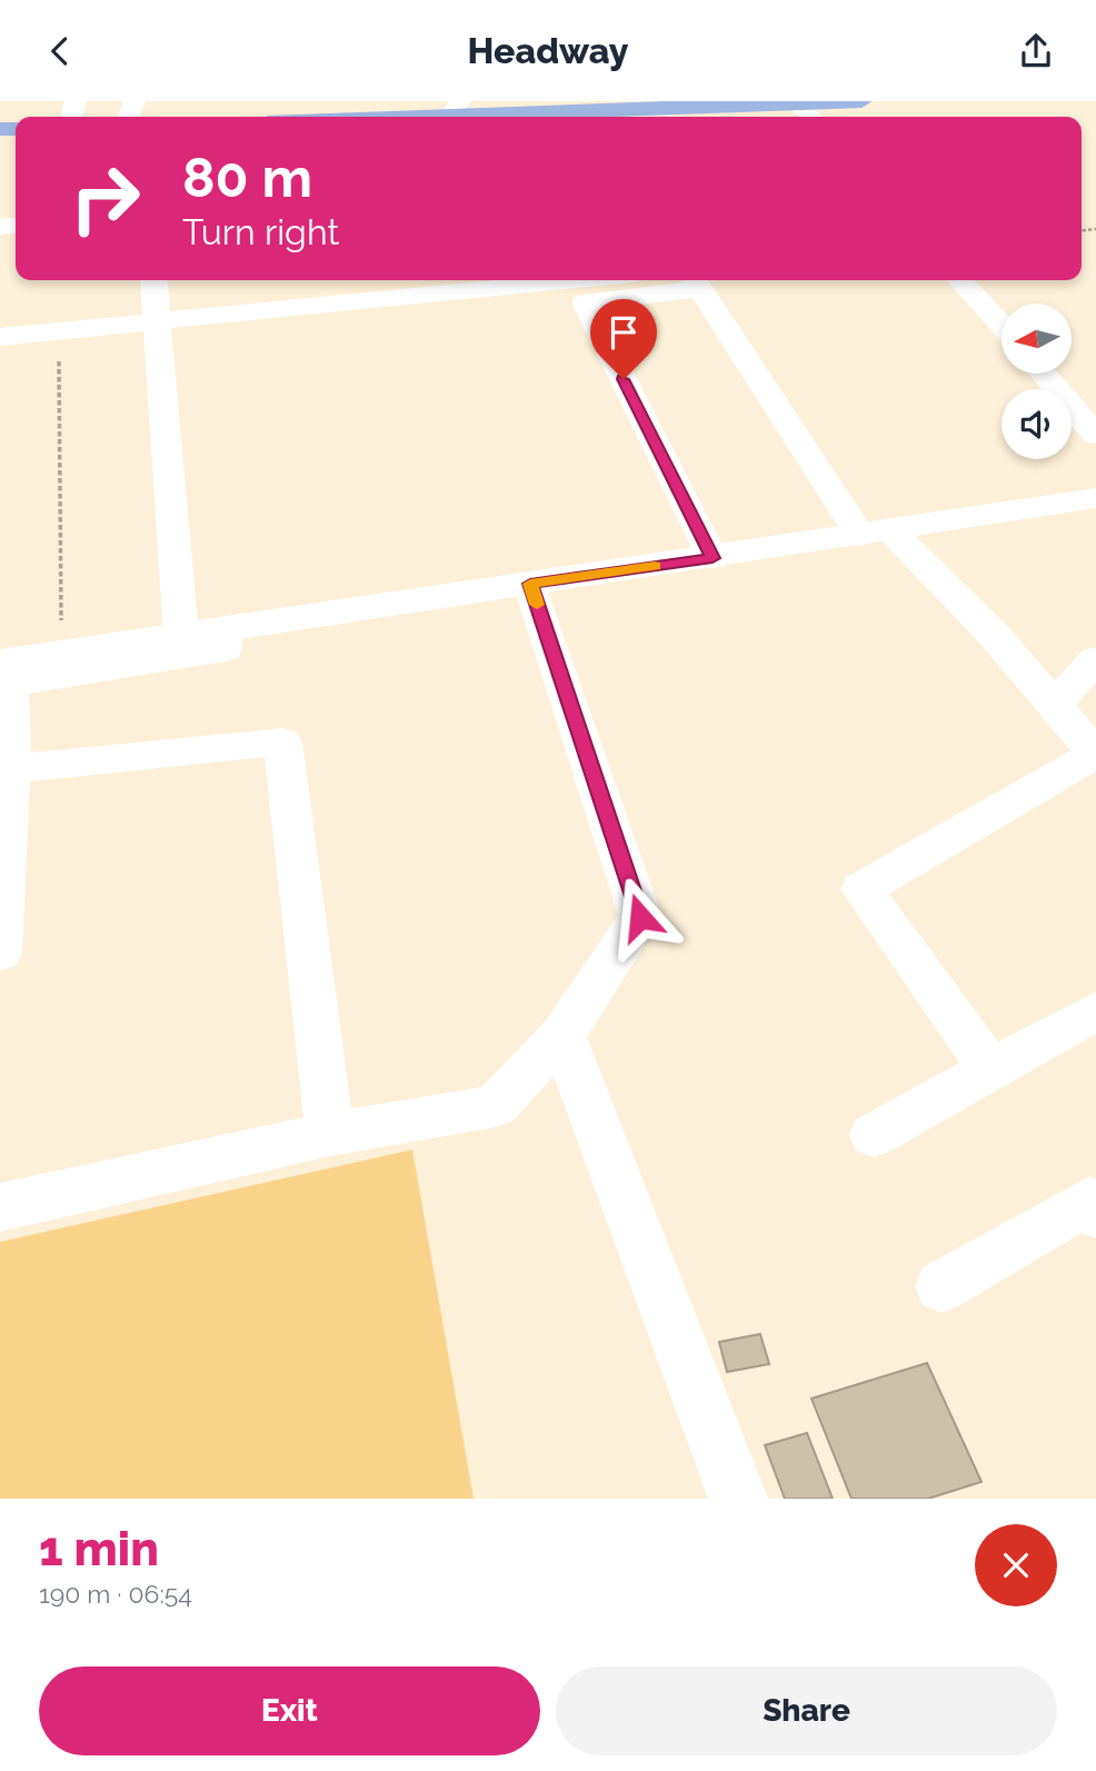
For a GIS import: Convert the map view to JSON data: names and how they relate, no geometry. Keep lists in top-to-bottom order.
{
  "north": "left",
  "page": {
    "header": "Headway",
    "turn": ["80 m", "Turn right"],
    "heading": ["1 min", "190 m · 06:54"],
    "buttons": ["Exit", "Share"]
  }
}
